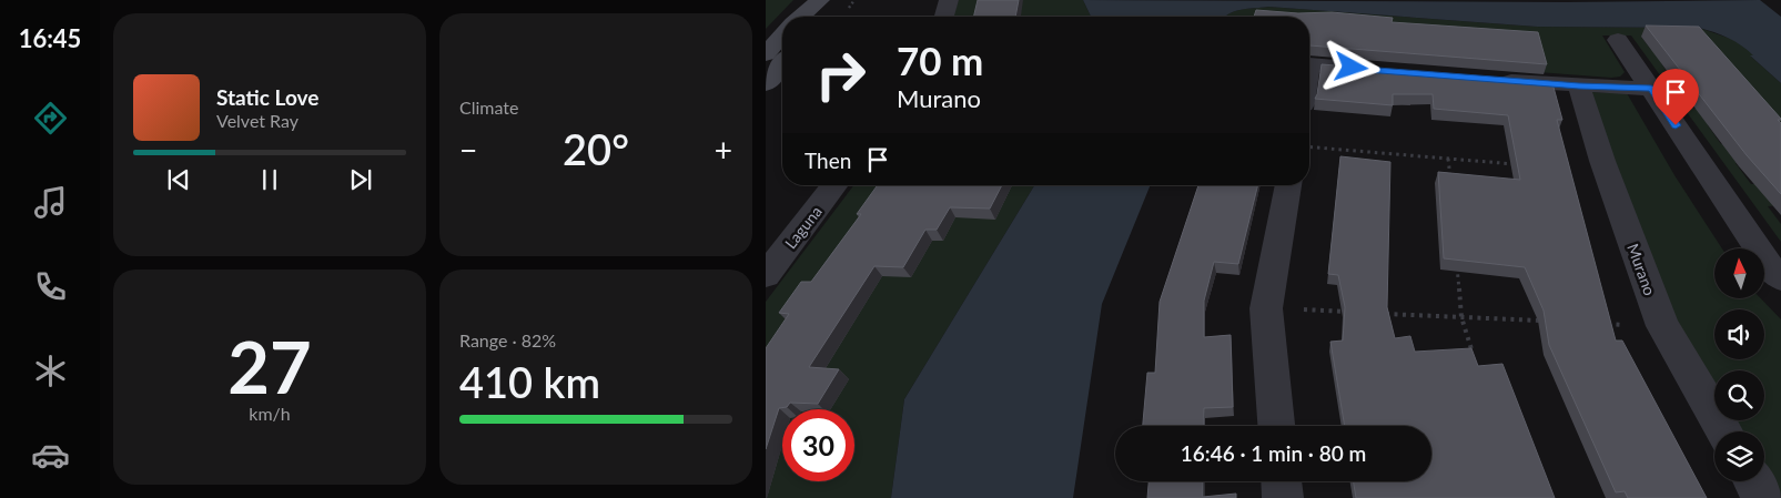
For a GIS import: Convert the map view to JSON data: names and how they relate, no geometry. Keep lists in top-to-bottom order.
{
  "streets": {
    "street": ["Laguna", "Murano"]
  },
  "north": "top",
  "page": {
    "tabs": "16:45",
    "tile": [
      "Climate",
      ["27", "km/h"],
      ["Range · 82%", "410 km"]
    ],
    "turn": ["70 m", "Murano"],
    "song": ["Static Love", "Velvet Ray"],
    "heat": ["−", "20°", "+"],
    "then": "Then",
    "limit": "30",
    "trip": "16:46 · 1 min · 80 m"
  }
}
